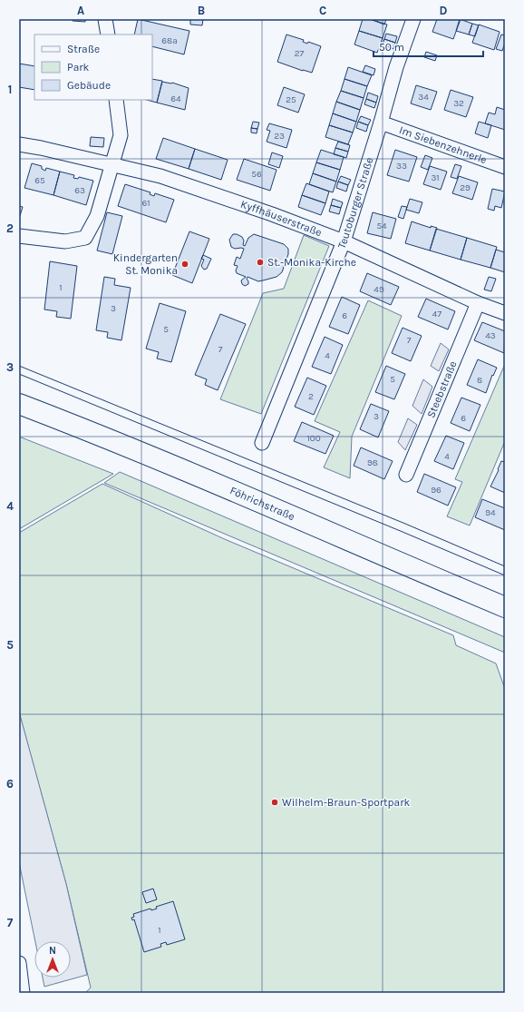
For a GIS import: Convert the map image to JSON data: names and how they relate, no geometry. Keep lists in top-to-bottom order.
{
  "streets": {
    "main road": ["Föhrichstraße"],
    "street": [
      "Im Siebenzehnerle",
      "Teutoburger Straße",
      "Kyffhäuserstraße",
      "Steebstraße"
    ]
  },
  "crossings": [
    ["Im Siebenzehnerle", "Teutoburger Straße"],
    ["Teutoburger Straße", "Kyffhäuserstraße"],
    ["Kyffhäuserstraße", "Steebstraße"]
  ],
  "places": ["St.-Monika-Kirche", "Kindergarten St. Monika", "Wilhelm-Braun-Sportpark"],
  "house_numbers": [
    "68a",
    "27",
    "34",
    "64",
    "25",
    "32",
    "23",
    "33",
    "56",
    "31",
    "65",
    "29",
    "63",
    "61",
    "54",
    "1",
    "49",
    "3",
    "47",
    "6",
    "5",
    "43",
    "7",
    "7",
    "4",
    "5",
    "8",
    "2",
    "3",
    "6",
    "100",
    "4",
    "98",
    "96",
    "94",
    "1"
  ],
  "legend": ["Straße", "Park", "Gebäude"],
  "scale_bar": "50 m",
  "north": "top",
  "grid": {
    "columns": [
      "A",
      "B",
      "C",
      "D"
    ],
    "rows": [
      "1",
      "2",
      "3",
      "4",
      "5",
      "6",
      "7"
    ]
  }
}
